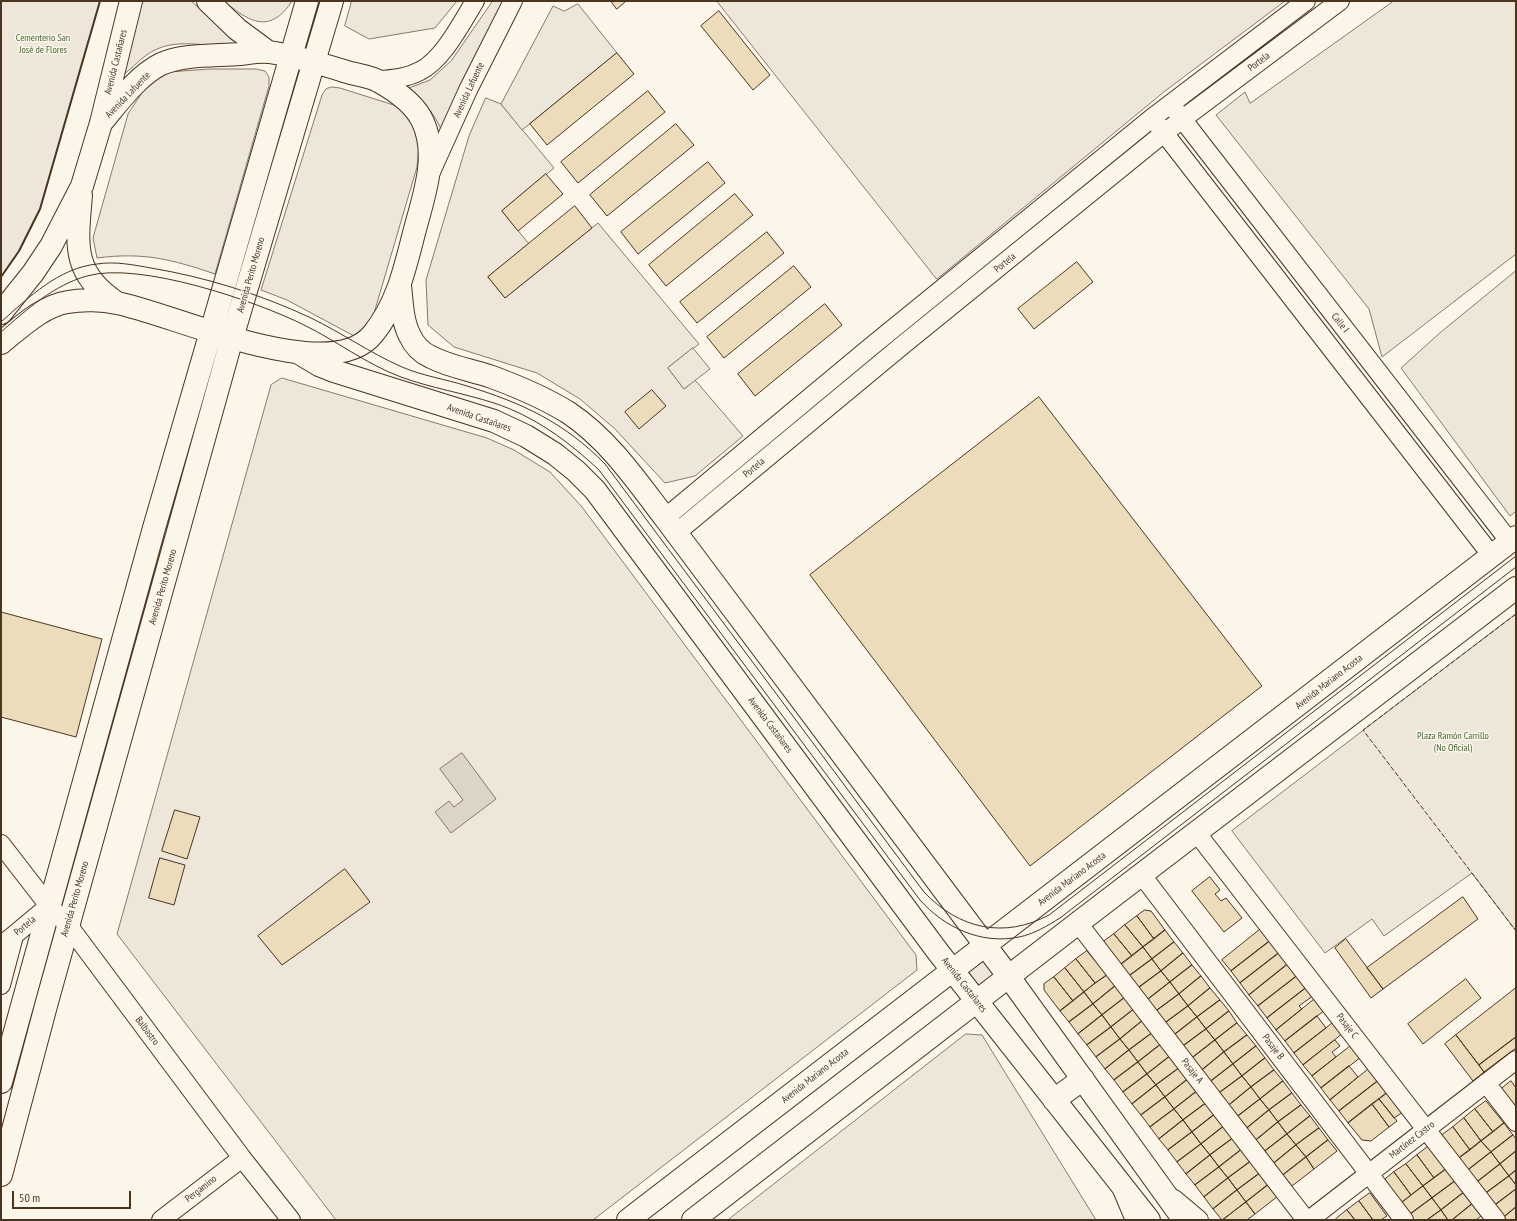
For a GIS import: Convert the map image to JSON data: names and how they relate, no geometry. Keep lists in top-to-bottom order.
{
  "streets": {
    "main road": [
      "Avenida Castañares",
      "Avenida Lafuente",
      "Avenida Perito Moreno",
      "Avenida Mariano Acosta"
    ],
    "street": [
      "Portela",
      "Calle I",
      "Pasaje C",
      "Balbastro",
      "Pasaje B",
      "Pasaje A",
      "Martínez Castro",
      "Pergamino"
    ]
  },
  "crossings": [
    ["Avenida Castañares", "Avenida Lafuente"],
    ["Avenida Castañares", "Avenida Mariano Acosta"],
    ["Portela", "Calle I"],
    ["Portela", "Balbastro"],
    ["Avenida Lafuente", "Avenida Perito Moreno"],
    ["Avenida Perito Moreno", "Balbastro"],
    ["Calle I", "Avenida Mariano Acosta"],
    ["Pasaje C", "Martínez Castro"],
    ["Balbastro", "Pergamino"],
    ["Pasaje B", "Martínez Castro"],
    ["Pasaje A", "Martínez Castro"]
  ],
  "parks": ["Cementerio San José de Flores", "Plaza Ramón Carrillo (No Oficial)"],
  "scale_bar": "50 m"
}
